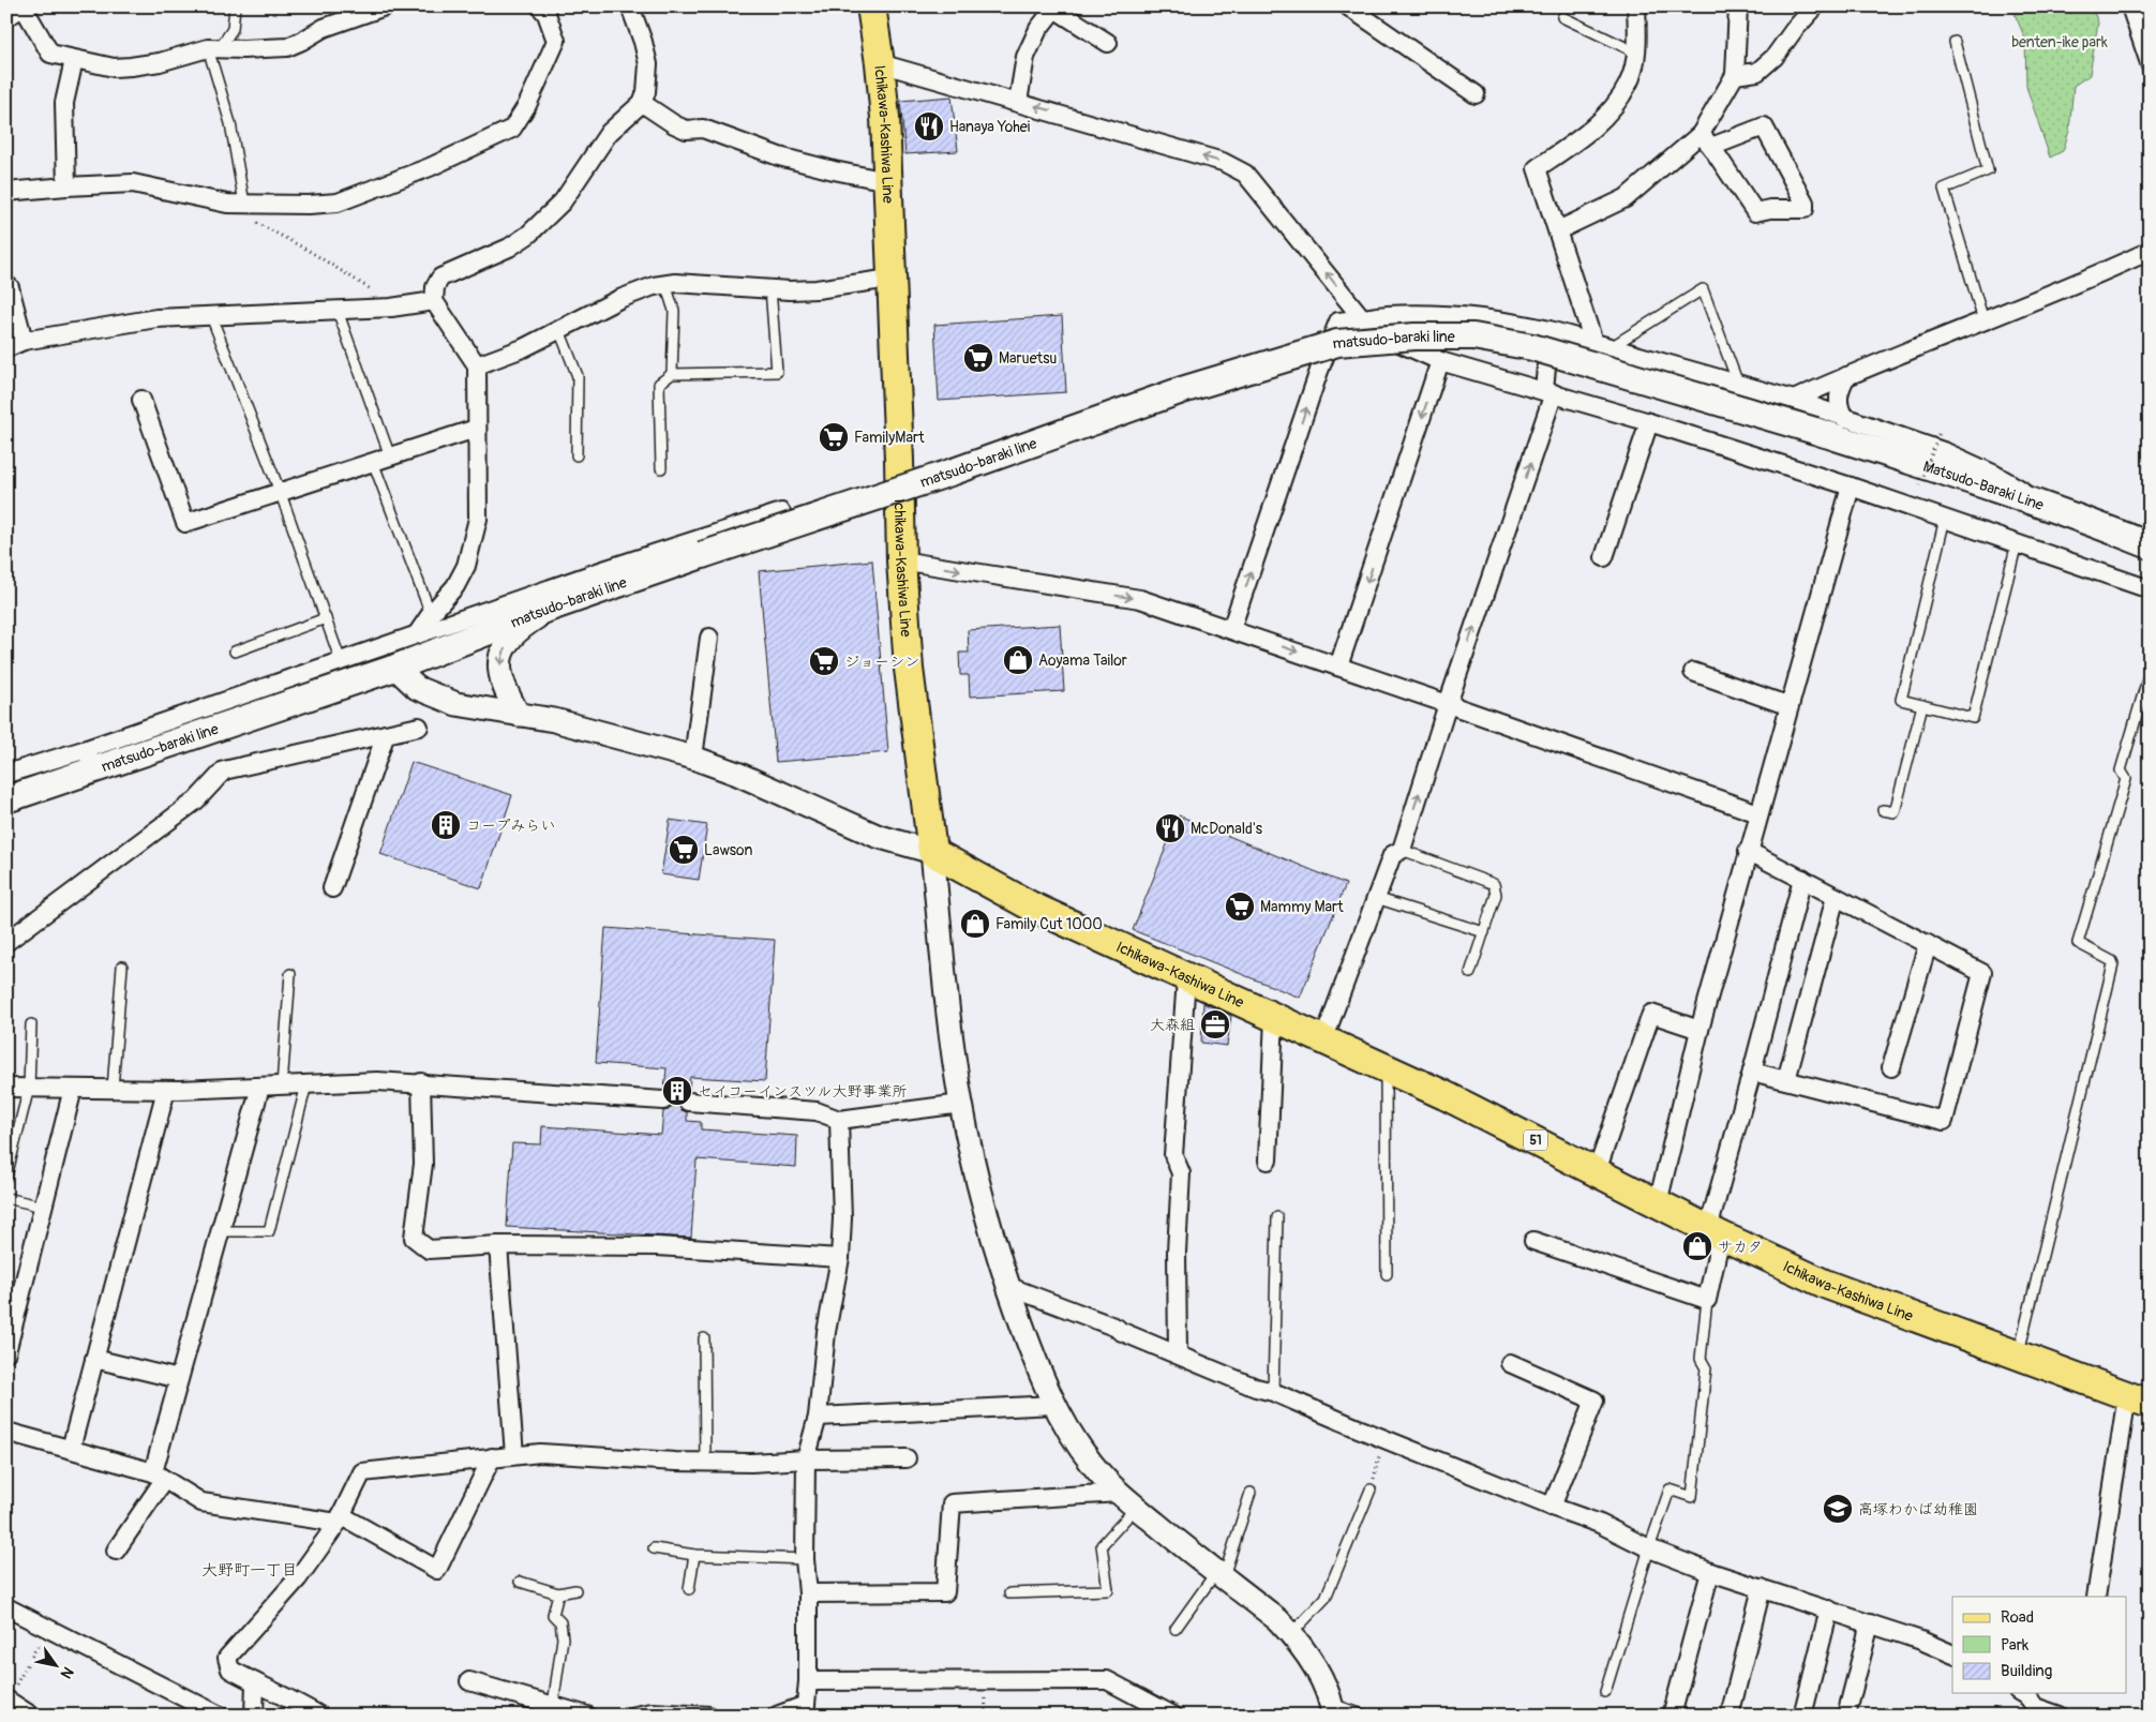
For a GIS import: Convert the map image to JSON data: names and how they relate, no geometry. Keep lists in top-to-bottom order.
{
  "streets": {
    "main road": [
      "Ichikawa-Kashiwa Line",
      "matsudo-baraki line",
      "Matsudo-Baraki Line",
      "51"
    ]
  },
  "crossings": [
    ["matsudo-baraki line", "Matsudo-Baraki Line"]
  ],
  "districts": ["大野町一丁目"],
  "parks": ["benten-ike park"],
  "places": {
    "restaurant": ["Hanaya Yohei", "McDonald's"],
    "supermarket": [
      "Maruetsu",
      "FamilyMart",
      "ジョーシン",
      "Lawson",
      "Mammy Mart"
    ],
    "shop": ["Aoyama Tailor", "Family Cut 1000", "サカタ"],
    "building": ["コープみらい", "セイコーインスツル大野事業所"],
    "office": ["大森組"],
    "school or university": ["高塚わかば幼稚園"]
  },
  "legend": ["Road", "Park", "Building"],
  "north": "bottom right"
}
